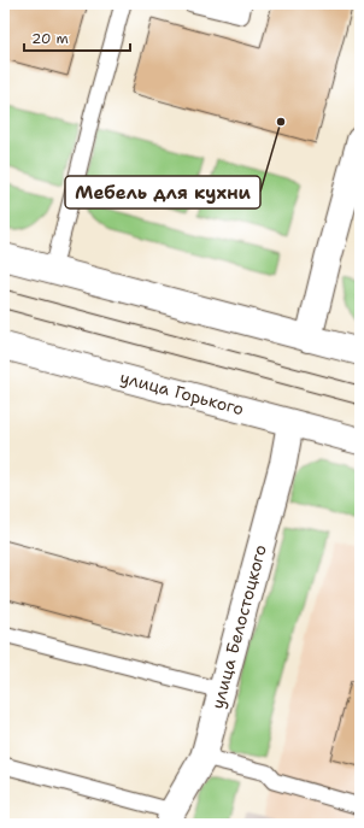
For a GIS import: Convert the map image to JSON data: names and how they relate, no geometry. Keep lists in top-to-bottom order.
{
  "streets": {
    "main road": ["улица Горького", "улица Белостоцкого"]
  },
  "crossings": [
    ["улица Горького", "улица Белостоцкого"]
  ],
  "places": ["Мебель для кухни"],
  "scale_bar": "20 m"
}
